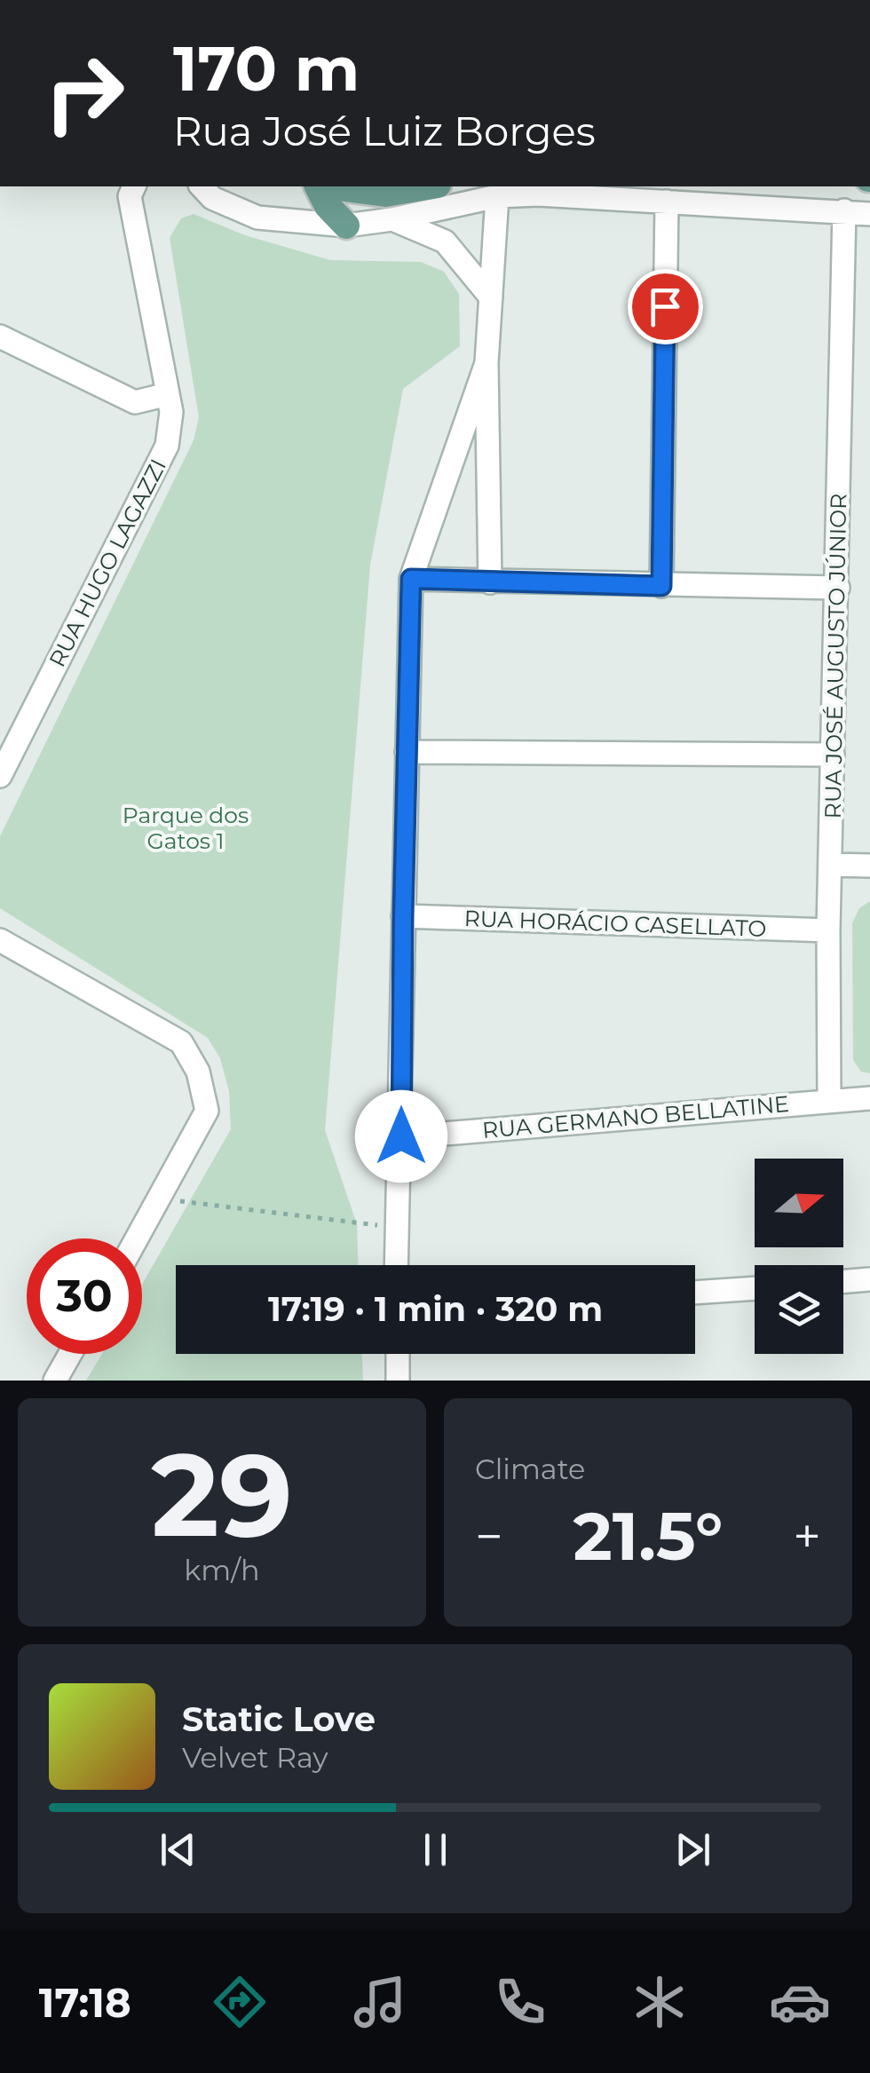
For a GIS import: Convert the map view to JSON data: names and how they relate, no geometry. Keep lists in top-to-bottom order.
{
  "streets": {
    "street": [
      "RUA HUGO LAGAZZI",
      "RUA JOSÉ AUGUSTO JÚNIOR",
      "RUA HORÁCIO CASELLATO",
      "RUA GERMANO BELLATINE"
    ]
  },
  "crossings": [
    ["RUA JOSÉ AUGUSTO JÚNIOR", "RUA HORÁCIO CASELLATO"],
    ["RUA JOSÉ AUGUSTO JÚNIOR", "RUA GERMANO BELLATINE"]
  ],
  "parks": ["Parque dos Gatos 1"],
  "north": "right",
  "page": {
    "turn": ["170 m", "Rua José Luiz Borges"],
    "limit": "30",
    "trip": "17:19 · 1 min · 320 m",
    "tile": [
      ["29", "km/h"],
      "Climate"
    ],
    "heat": ["−", "21.5°", "+"],
    "song": ["Static Love", "Velvet Ray"],
    "tabs": "17:18"
  }
}
